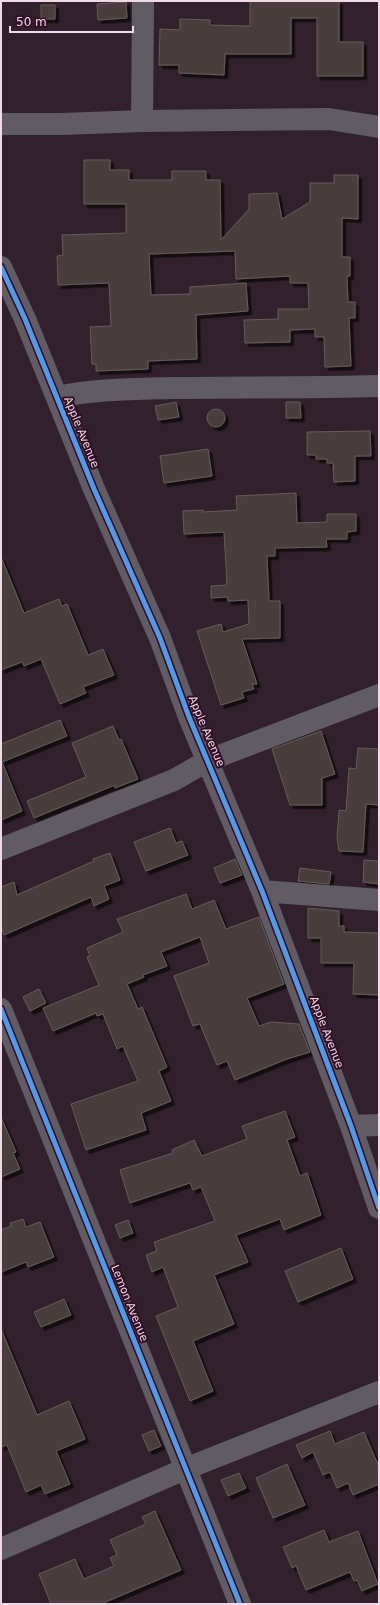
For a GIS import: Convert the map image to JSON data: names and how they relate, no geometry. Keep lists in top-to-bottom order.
{
  "streets": {
    "street": ["Apple Avenue", "Lemon Avenue"]
  },
  "scale_bar": "50 m"
}
